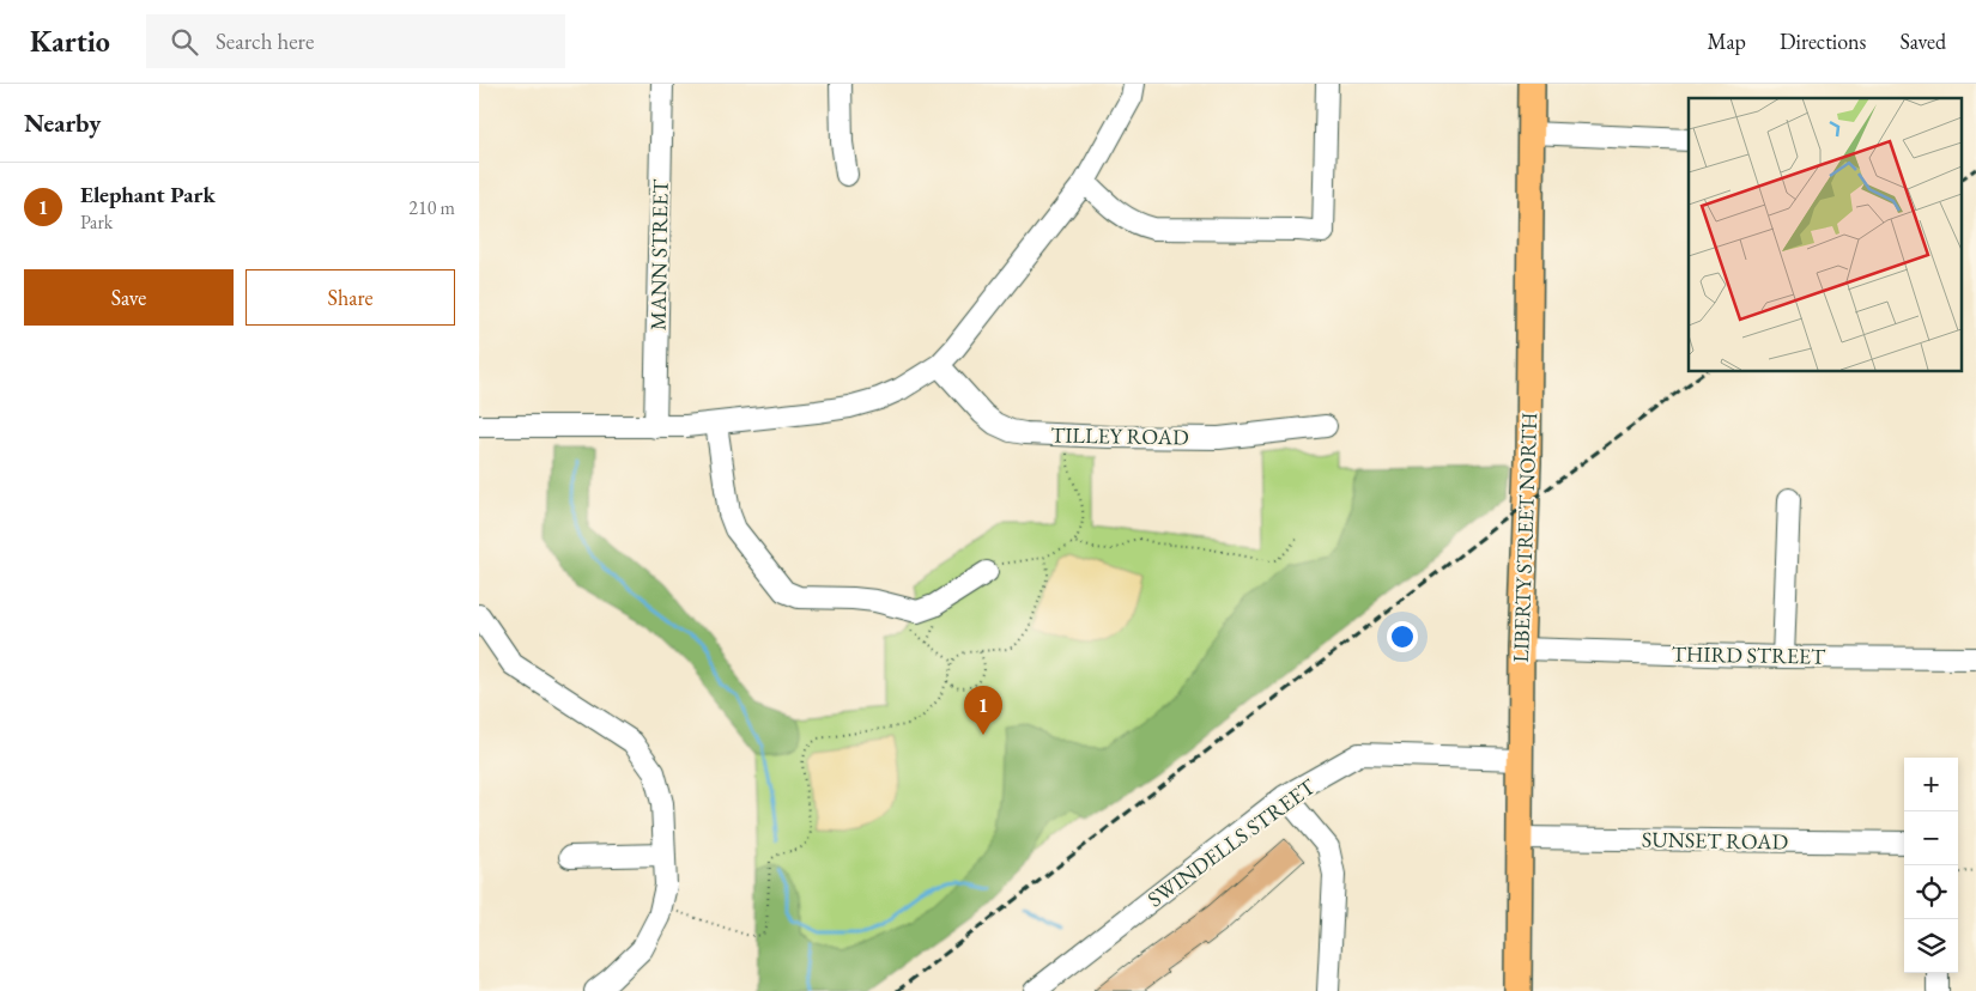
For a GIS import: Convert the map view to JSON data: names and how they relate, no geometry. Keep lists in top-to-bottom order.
{
  "streets": {
    "main road": ["LIBERTY STREET NORTH"],
    "street": [
      "MANN STREET",
      "TILLEY ROAD",
      "THIRD STREET",
      "SUNSET ROAD",
      "SWINDELLS STREET"
    ]
  },
  "crossings": [
    ["LIBERTY STREET NORTH", "THIRD STREET"],
    ["LIBERTY STREET NORTH", "SUNSET ROAD"],
    ["LIBERTY STREET NORTH", "SWINDELLS STREET"]
  ],
  "page": {
    "header": "Kartio",
    "search": "Search here",
    "nav": ["Map", "Directions", "Saved"],
    "heading": "Nearby",
    "list": [
      {
        "mark": "1",
        "name": "Elephant Park",
        "note": "Park",
        "value": "210 m"
      }
    ],
    "buttons": ["Save", "Share"],
    "pins": "1",
    "map_buttons": ["+", "−"]
  }
}
